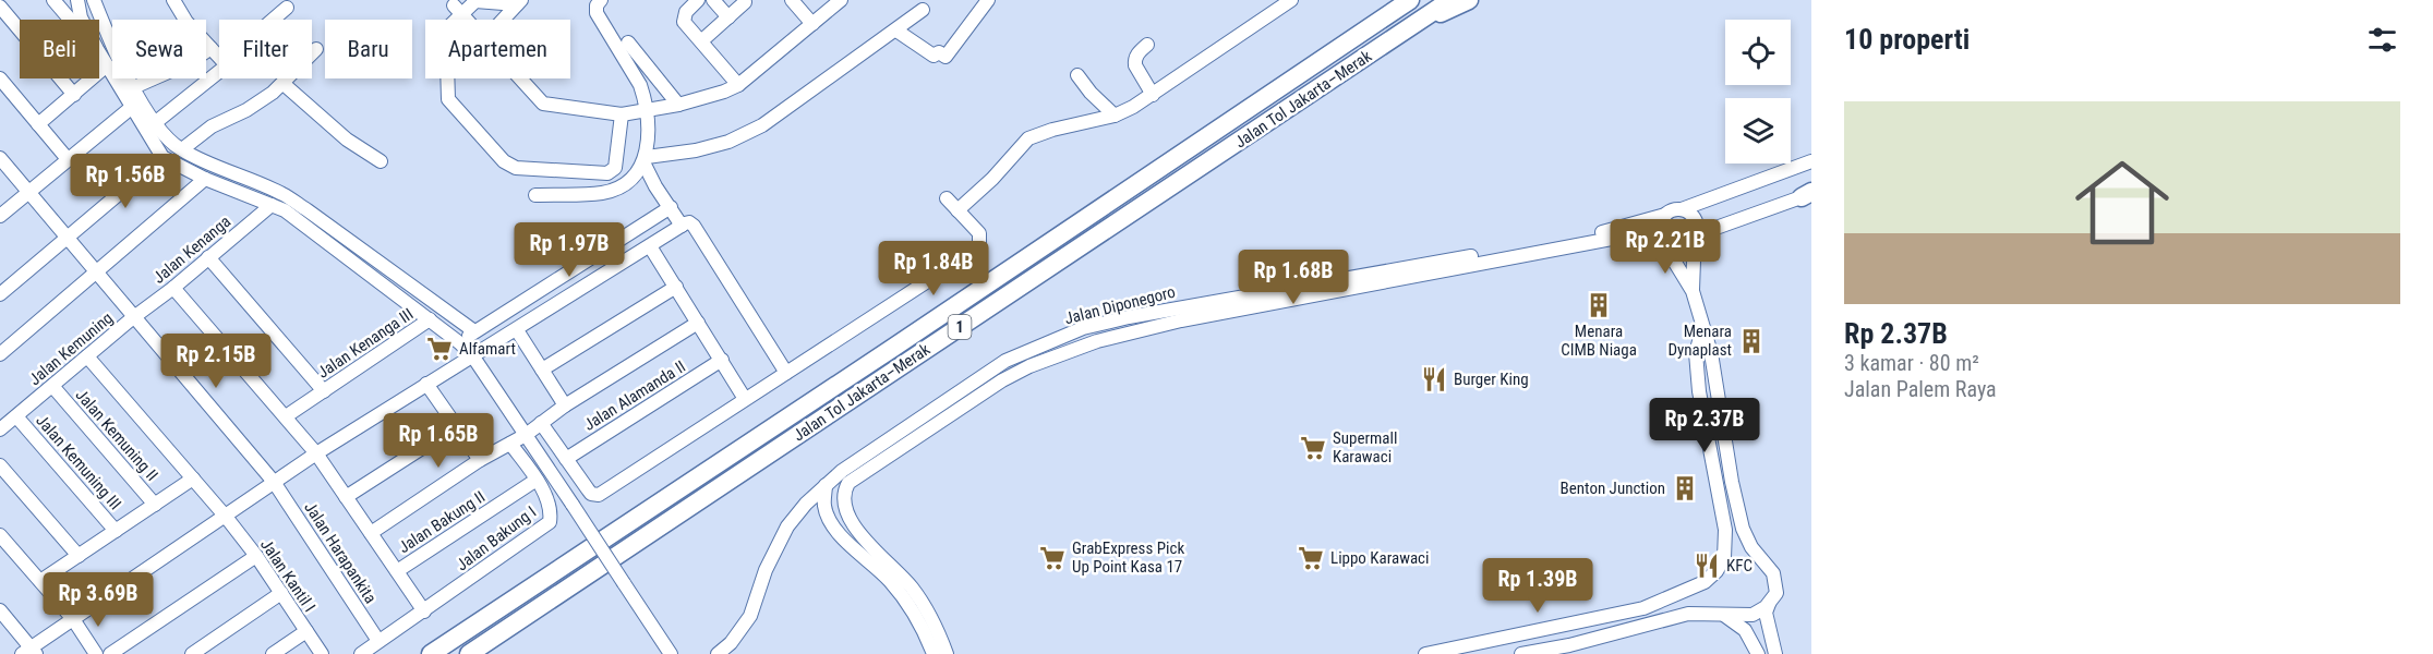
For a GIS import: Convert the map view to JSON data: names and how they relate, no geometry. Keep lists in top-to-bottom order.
{
  "streets": {
    "highway": ["Jalan Tol Jakarta–Merak", "1"],
    "street": [
      "Jalan Kenanga",
      "Jalan Diponegoro",
      "Jalan Kenanga III",
      "Jalan Kemuning",
      "Jalan Alamanda II",
      "Jalan Kemuning II",
      "Jalan Kemuning III",
      "Jalan Bakung II",
      "Jalan Bakung I",
      "Jalan Harapankita",
      "Jalan Kantil I"
    ]
  },
  "crossings": [
    ["Jalan Kenanga", "Jalan Kemuning"],
    ["Jalan Kenanga", "Jalan Harapankita"],
    ["Jalan Kemuning", "Jalan Kemuning II"],
    ["Jalan Kemuning", "Jalan Kemuning III"],
    ["Jalan Kemuning", "Jalan Harapankita"],
    ["Jalan Kemuning", "Jalan Kantil I"],
    ["Jalan Bakung II", "Jalan Bakung I"],
    ["Jalan Bakung I", "Jalan Harapankita"]
  ],
  "places": {
    "building": ["Menara CIMB Niaga", "Menara Dynaplast", "Benton Junction"],
    "supermarket": [
      "Alfamart",
      "Supermall Karawaci",
      "GrabExpress Pick Up Point Kasa 17",
      "Lippo Karawaci"
    ],
    "restaurant": ["Burger King", "KFC"]
  },
  "page": {
    "heading": "10 properti",
    "chip": [
      "Beli",
      "Sewa",
      "Filter",
      "Baru",
      "Apartemen"
    ],
    "list": [
      {
        "name": "Rp 2.37B",
        "note": "3 kamar · 80 m² · Jalan Palem Raya"
      }
    ],
    "price": [
      "Rp 1.56B",
      "Rp 2.21B",
      "Rp 1.97B",
      "Rp 1.84B",
      "Rp 1.68B",
      "Rp 2.15B",
      "Rp 2.37B",
      "Rp 1.65B",
      "Rp 1.39B",
      "Rp 3.69B"
    ]
  }
}
